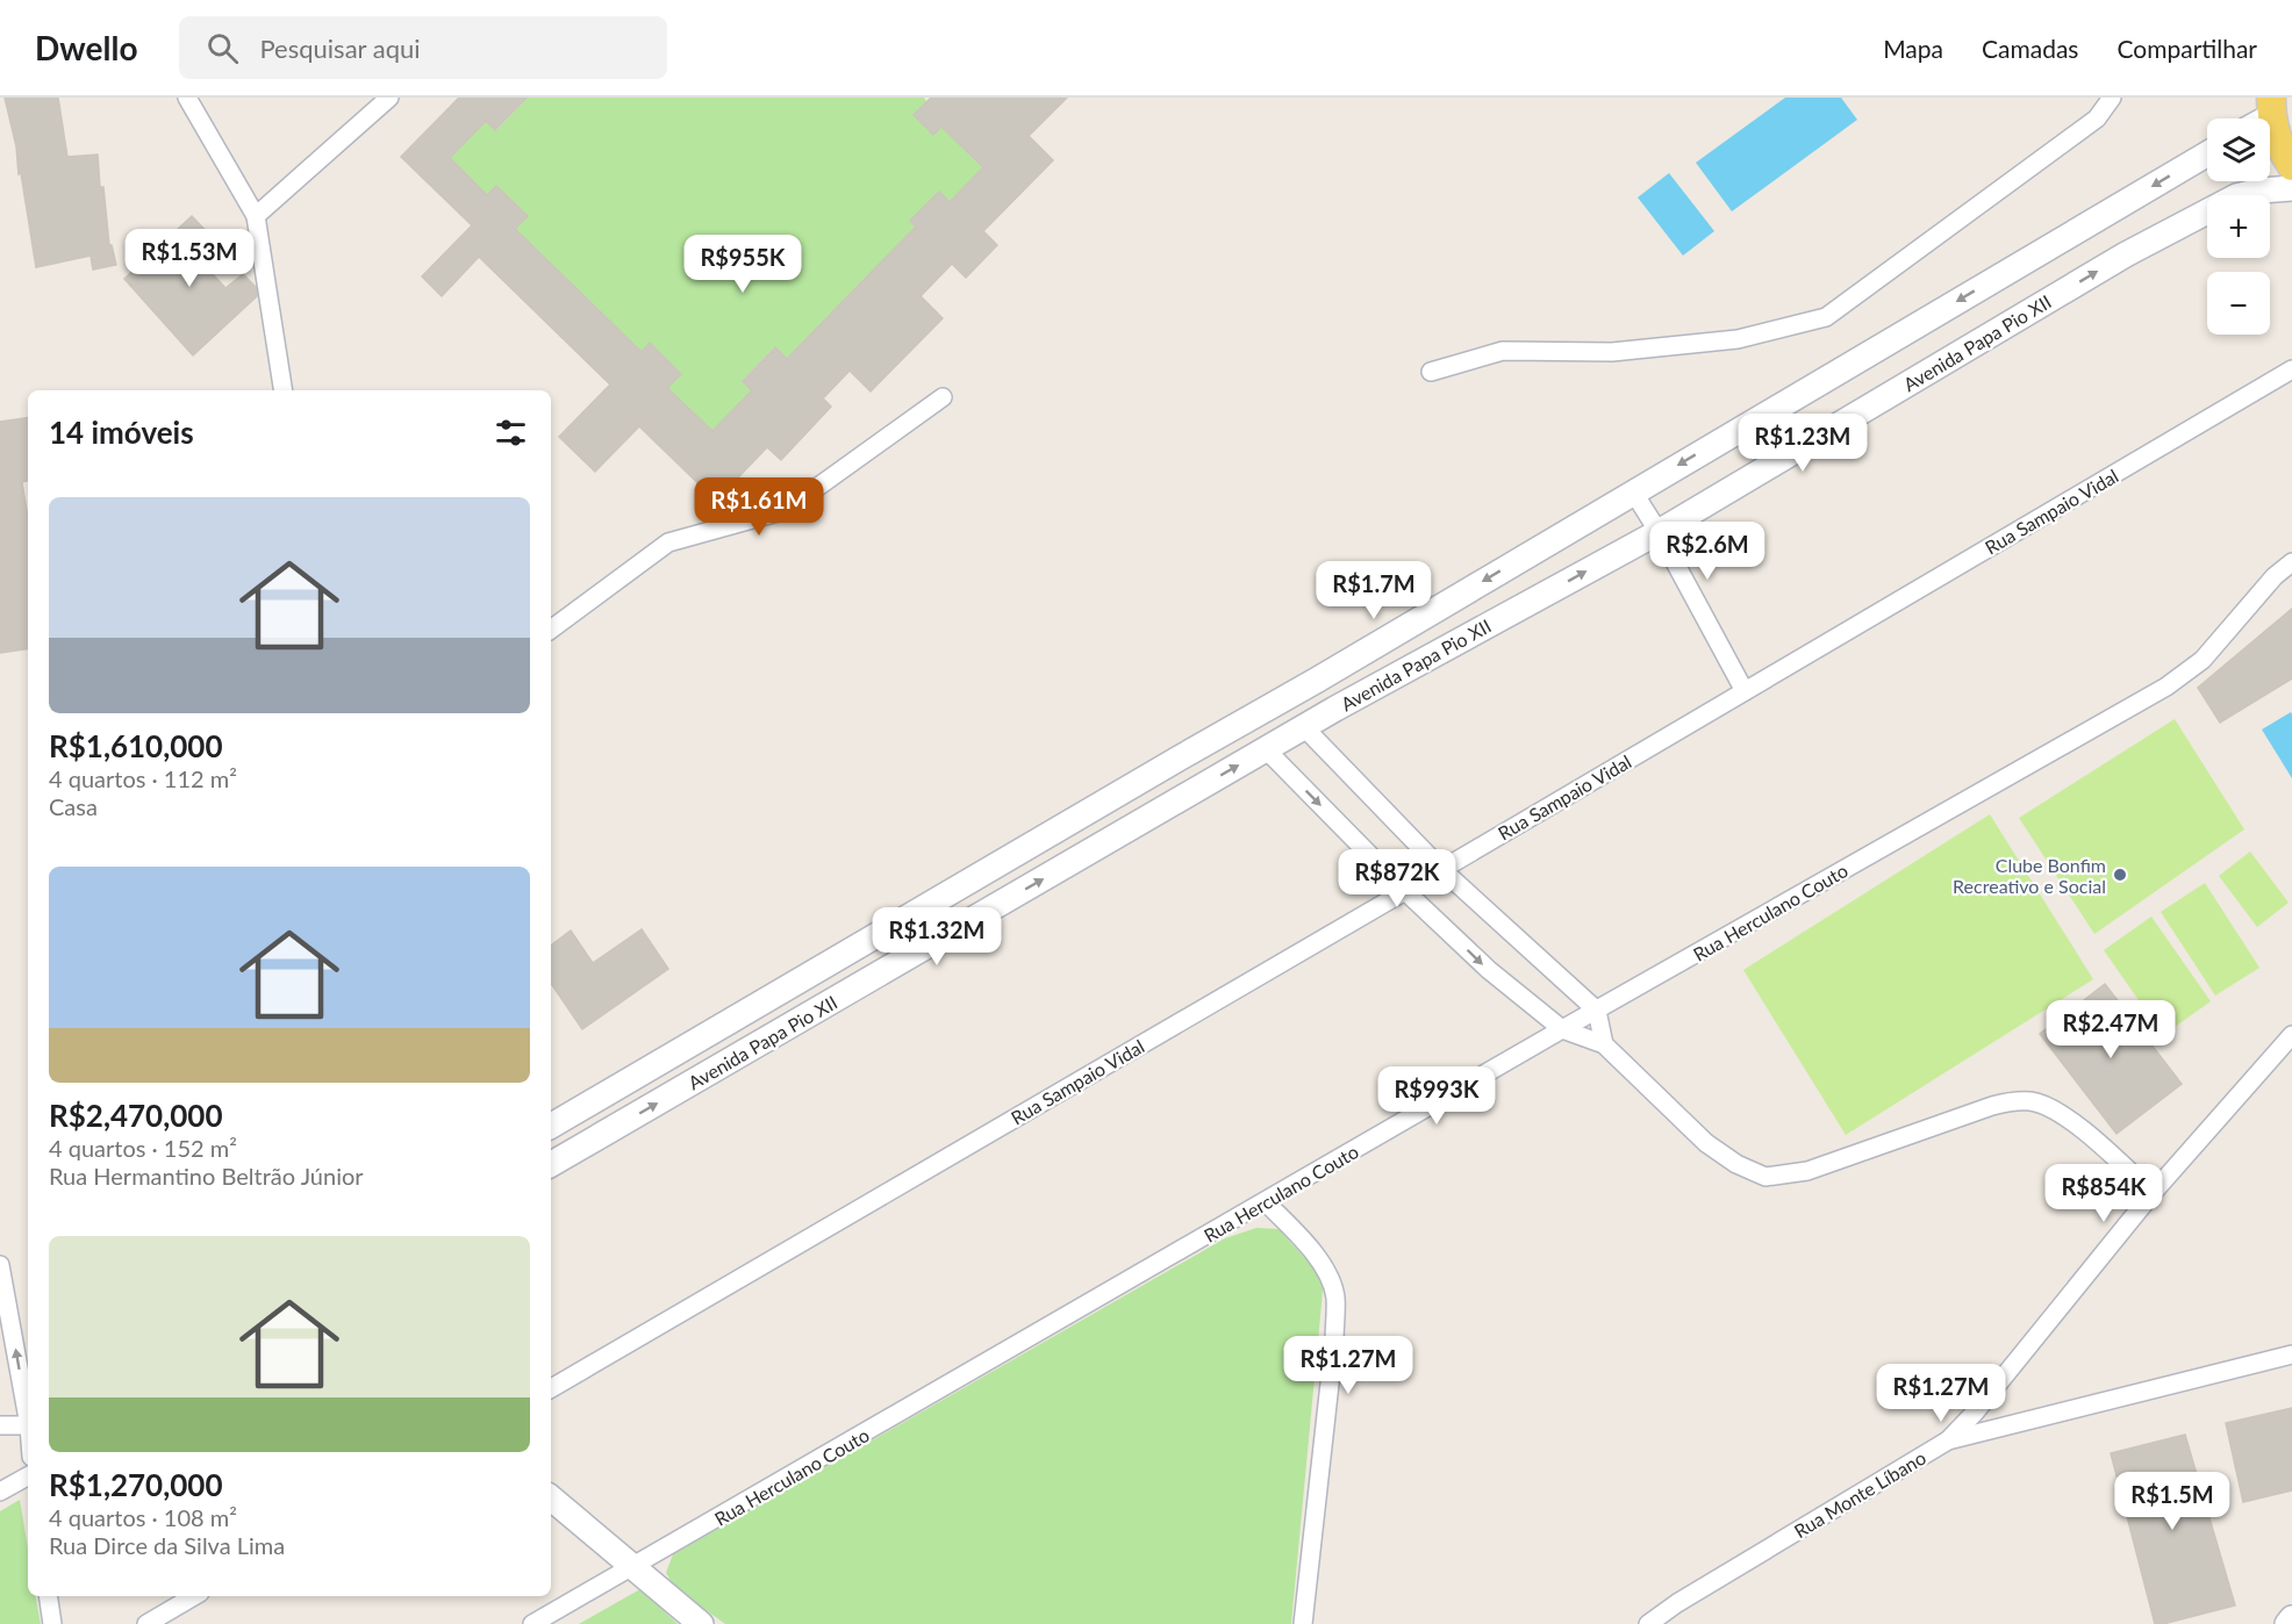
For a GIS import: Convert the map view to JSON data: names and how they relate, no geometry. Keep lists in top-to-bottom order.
{
  "streets": {
    "street": [
      "Avenida Papa Pio XII",
      "Rua Sampaio Vidal",
      "Rua Herculano Couto",
      "Rua Monte Líbano"
    ]
  },
  "places": ["Clube Bonfim Recreativo e Social"],
  "page": {
    "header": "Dwello",
    "search": "Pesquisar aqui",
    "nav": ["Mapa", "Camadas", "Compartilhar"],
    "map_buttons": ["+", "−"],
    "price": [
      "R$1.53M",
      "R$955K",
      "R$1.23M",
      "R$1.61M",
      "R$2.6M",
      "R$1.7M",
      "R$872K",
      "R$1.32M",
      "R$2.47M",
      "R$993K",
      "R$854K",
      "R$1.27M",
      "R$1.27M",
      "R$1.5M"
    ],
    "heading": "14 imóveis",
    "list": [
      {
        "name": "R$1,610,000",
        "note": "4 quartos · 112 m² · Casa"
      },
      {
        "name": "R$2,470,000",
        "note": "4 quartos · 152 m² · Rua Hermantino Beltrão Júnior"
      },
      {
        "name": "R$1,270,000",
        "note": "4 quartos · 108 m² · Rua Dirce da Silva Lima"
      }
    ]
  }
}
